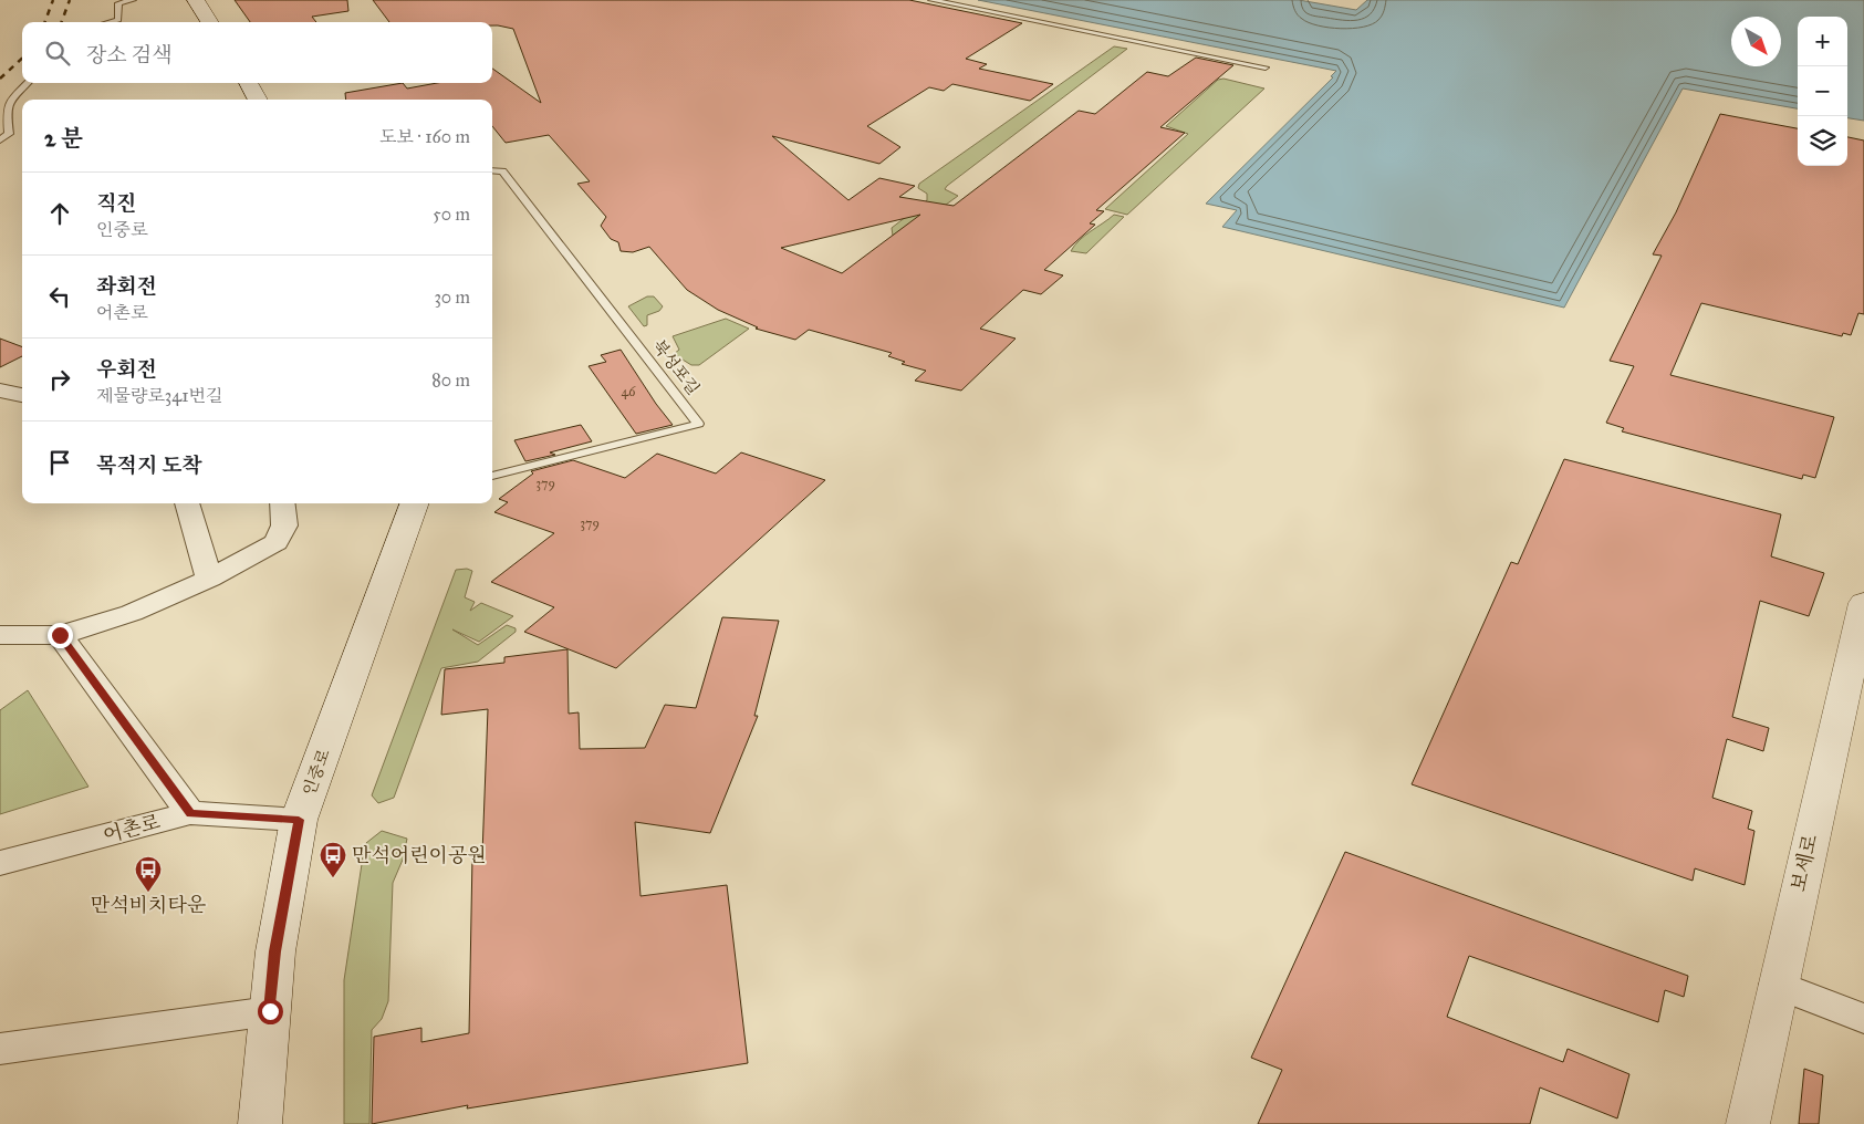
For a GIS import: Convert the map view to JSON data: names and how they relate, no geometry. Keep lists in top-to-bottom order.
{
  "streets": {
    "main road": ["인중로", "보세로"],
    "street": ["어촌로"],
    "lane": ["북성포길"]
  },
  "crossings": [
    ["인중로", "어촌로"]
  ],
  "places": {
    "bus stop": ["만석어린이공원", "만석비치타운"]
  },
  "house_numbers": ["46", "379", "379"],
  "north": "bottom right",
  "page": {
    "map_buttons": ["+", "−"],
    "search": "장소 검색",
    "heading": ["2 분", "도보 · 160 m"],
    "list": [
      ["직진", "인중로", "50 m"],
      ["좌회전", "어촌로", "30 m"],
      ["우회전", "제물량로341번길", "80 m"],
      "목적지 도착"
    ]
  }
}
